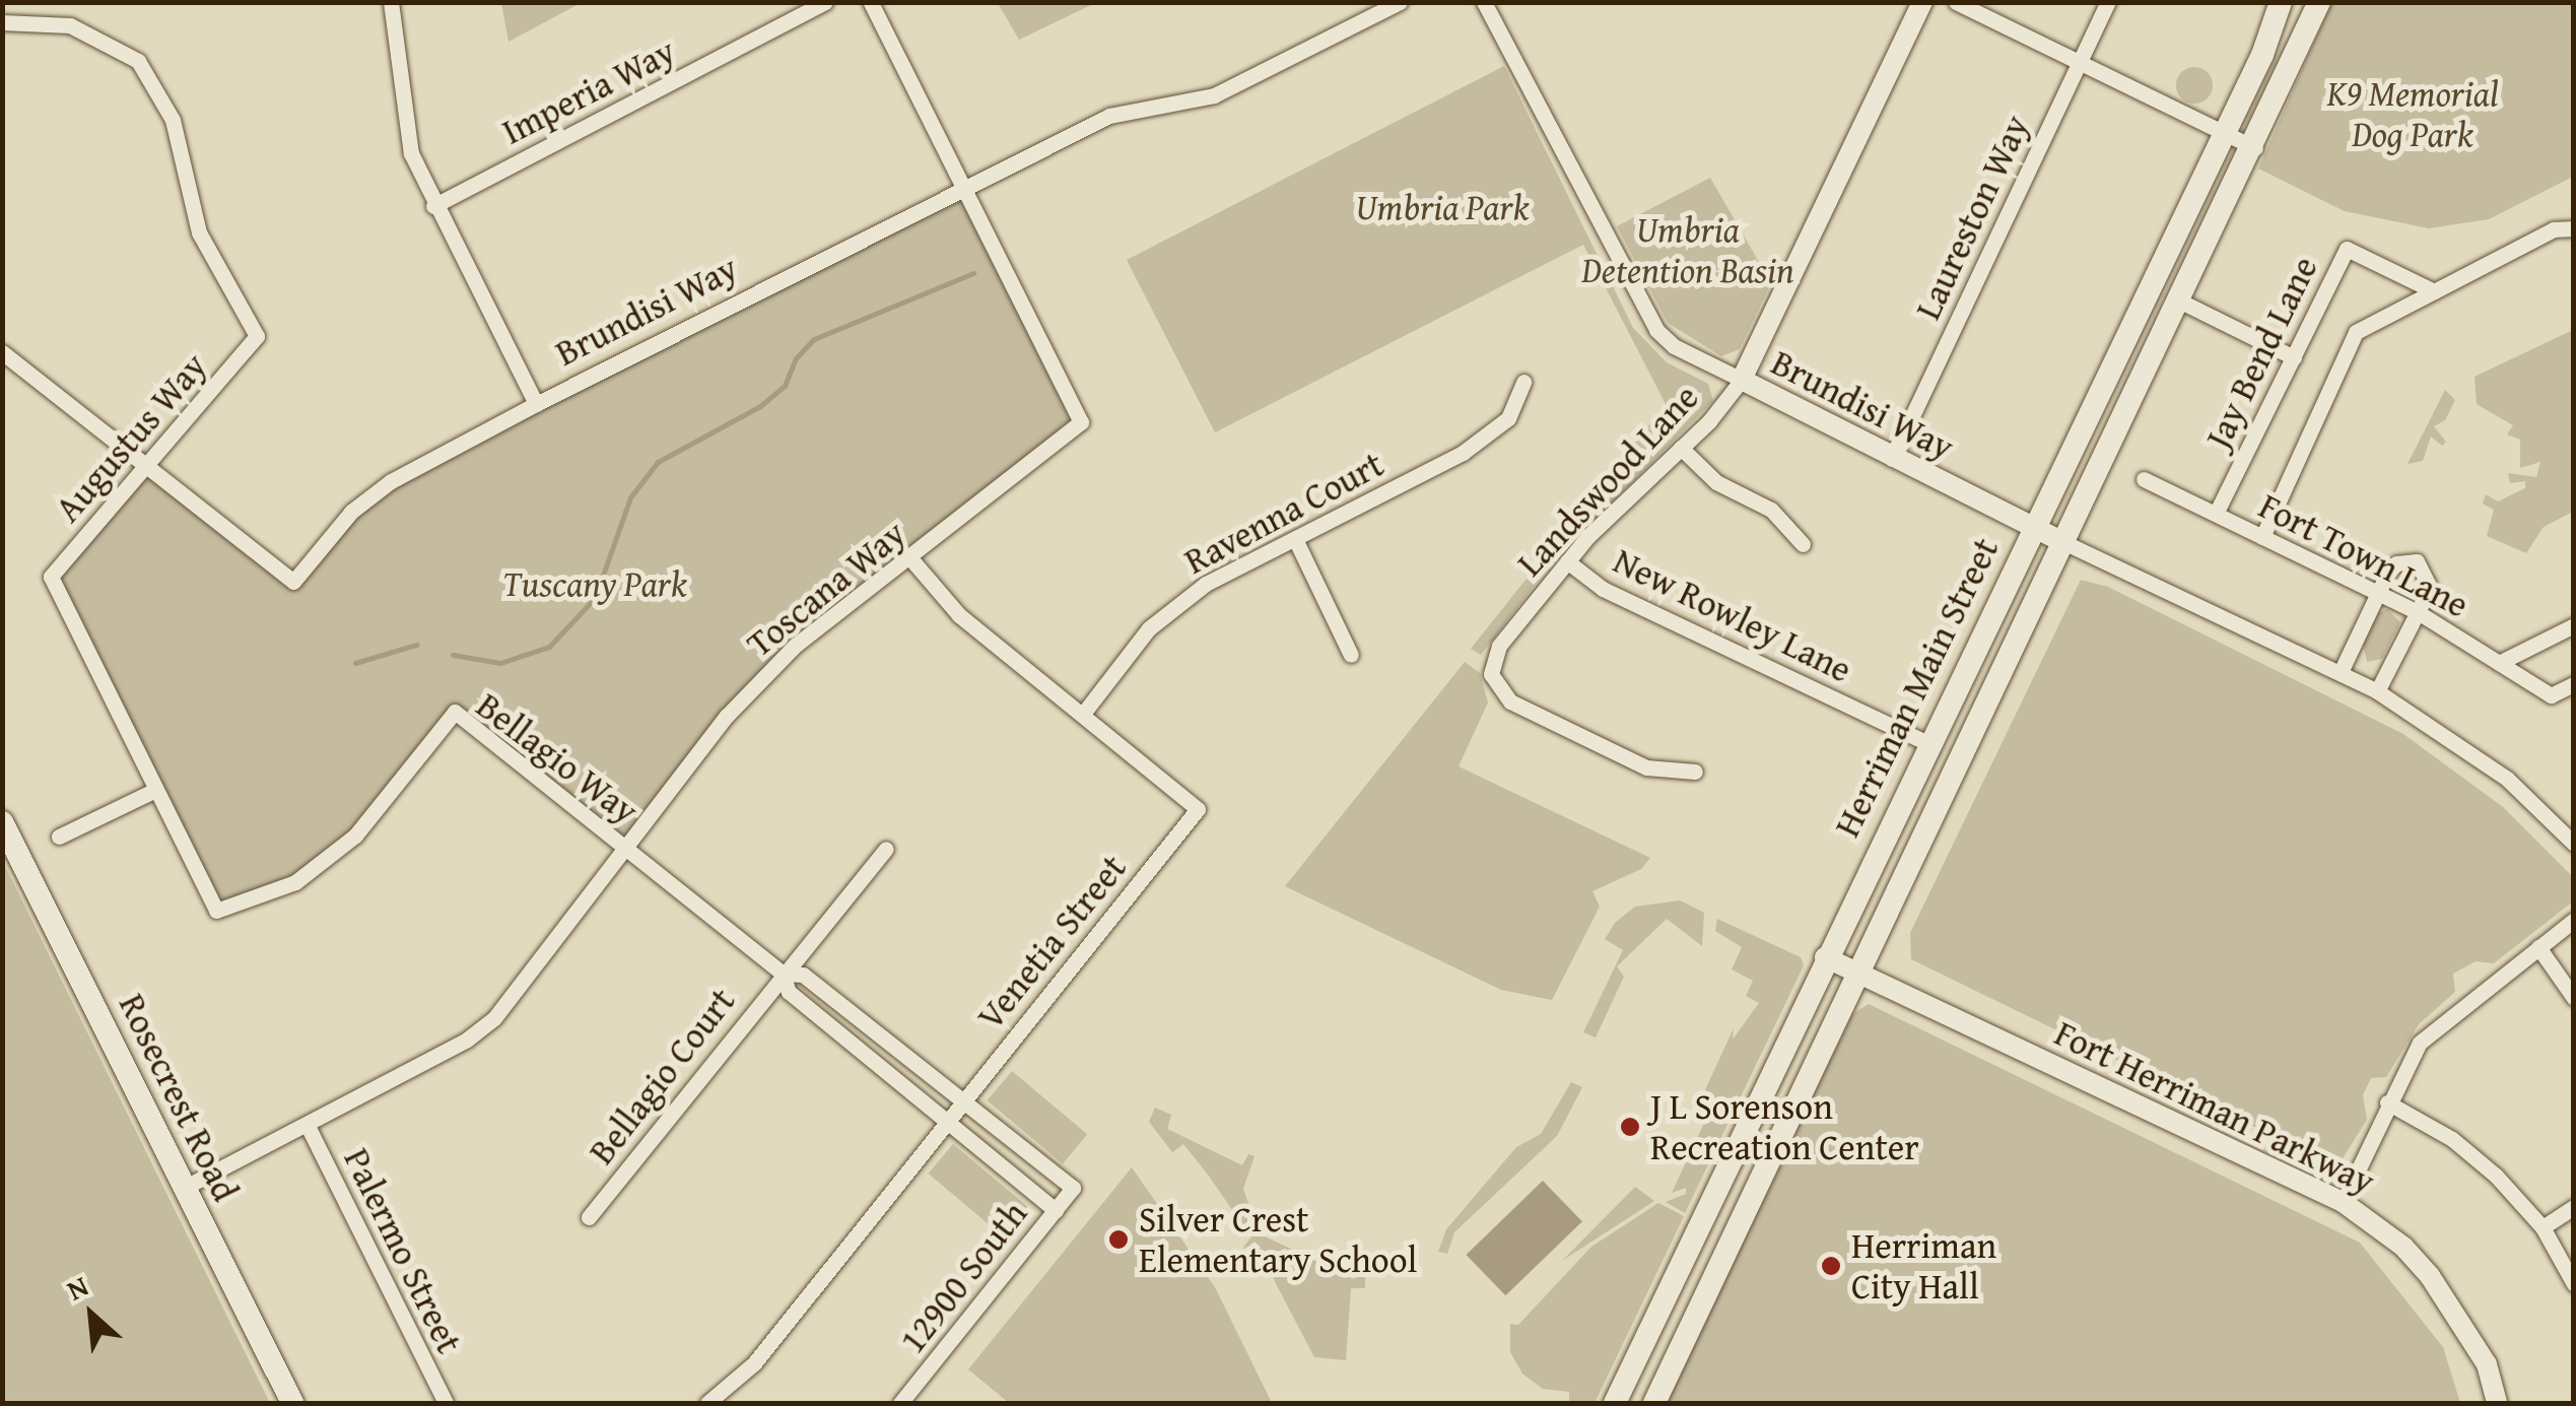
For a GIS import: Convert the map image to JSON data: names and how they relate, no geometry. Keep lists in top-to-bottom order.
{
  "streets": {
    "main road": ["Herriman Main Street", "Rosecrest Road"],
    "street": [
      "Imperia Way",
      "Laureston Way",
      "Brundisi Way",
      "Jay Bend Lane",
      "Augustus Way",
      "Landswood Lane",
      "Ravenna Court",
      "Fort Town Lane",
      "Toscana Way",
      "New Rowley Lane",
      "Bellagio Way",
      "Venetia Street",
      "Bellagio Court",
      "Fort Herriman Parkway",
      "Palermo Street",
      "12900 South"
    ]
  },
  "crossings": [
    ["Laureston Way", "Brundisi Way"],
    ["Brundisi Way", "Augustus Way"],
    ["Brundisi Way", "Landswood Lane"],
    ["Brundisi Way", "Toscana Way"],
    ["Brundisi Way", "Herriman Main Street"],
    ["Jay Bend Lane", "Fort Town Lane"],
    ["Augustus Way", "Bellagio Way"],
    ["Landswood Lane", "New Rowley Lane"],
    ["Ravenna Court", "Venetia Street"],
    ["Toscana Way", "Bellagio Way"],
    ["Toscana Way", "Venetia Street"],
    ["Toscana Way", "Rosecrest Road"],
    ["Toscana Way", "Palermo Street"],
    ["New Rowley Lane", "Herriman Main Street"],
    ["Herriman Main Street", "Fort Herriman Parkway"],
    ["Bellagio Way", "Venetia Street"],
    ["Bellagio Way", "Bellagio Court"],
    ["Bellagio Way", "12900 South"]
  ],
  "parks": [
    "K9 Memorial Dog Park",
    "Umbria Park",
    "Umbria Detention Basin",
    "Tuscany Park"
  ],
  "places": ["J L Sorenson Recreation Center", "Silver Crest Elementary School", "Herriman City Hall"],
  "north": "top left"
}
